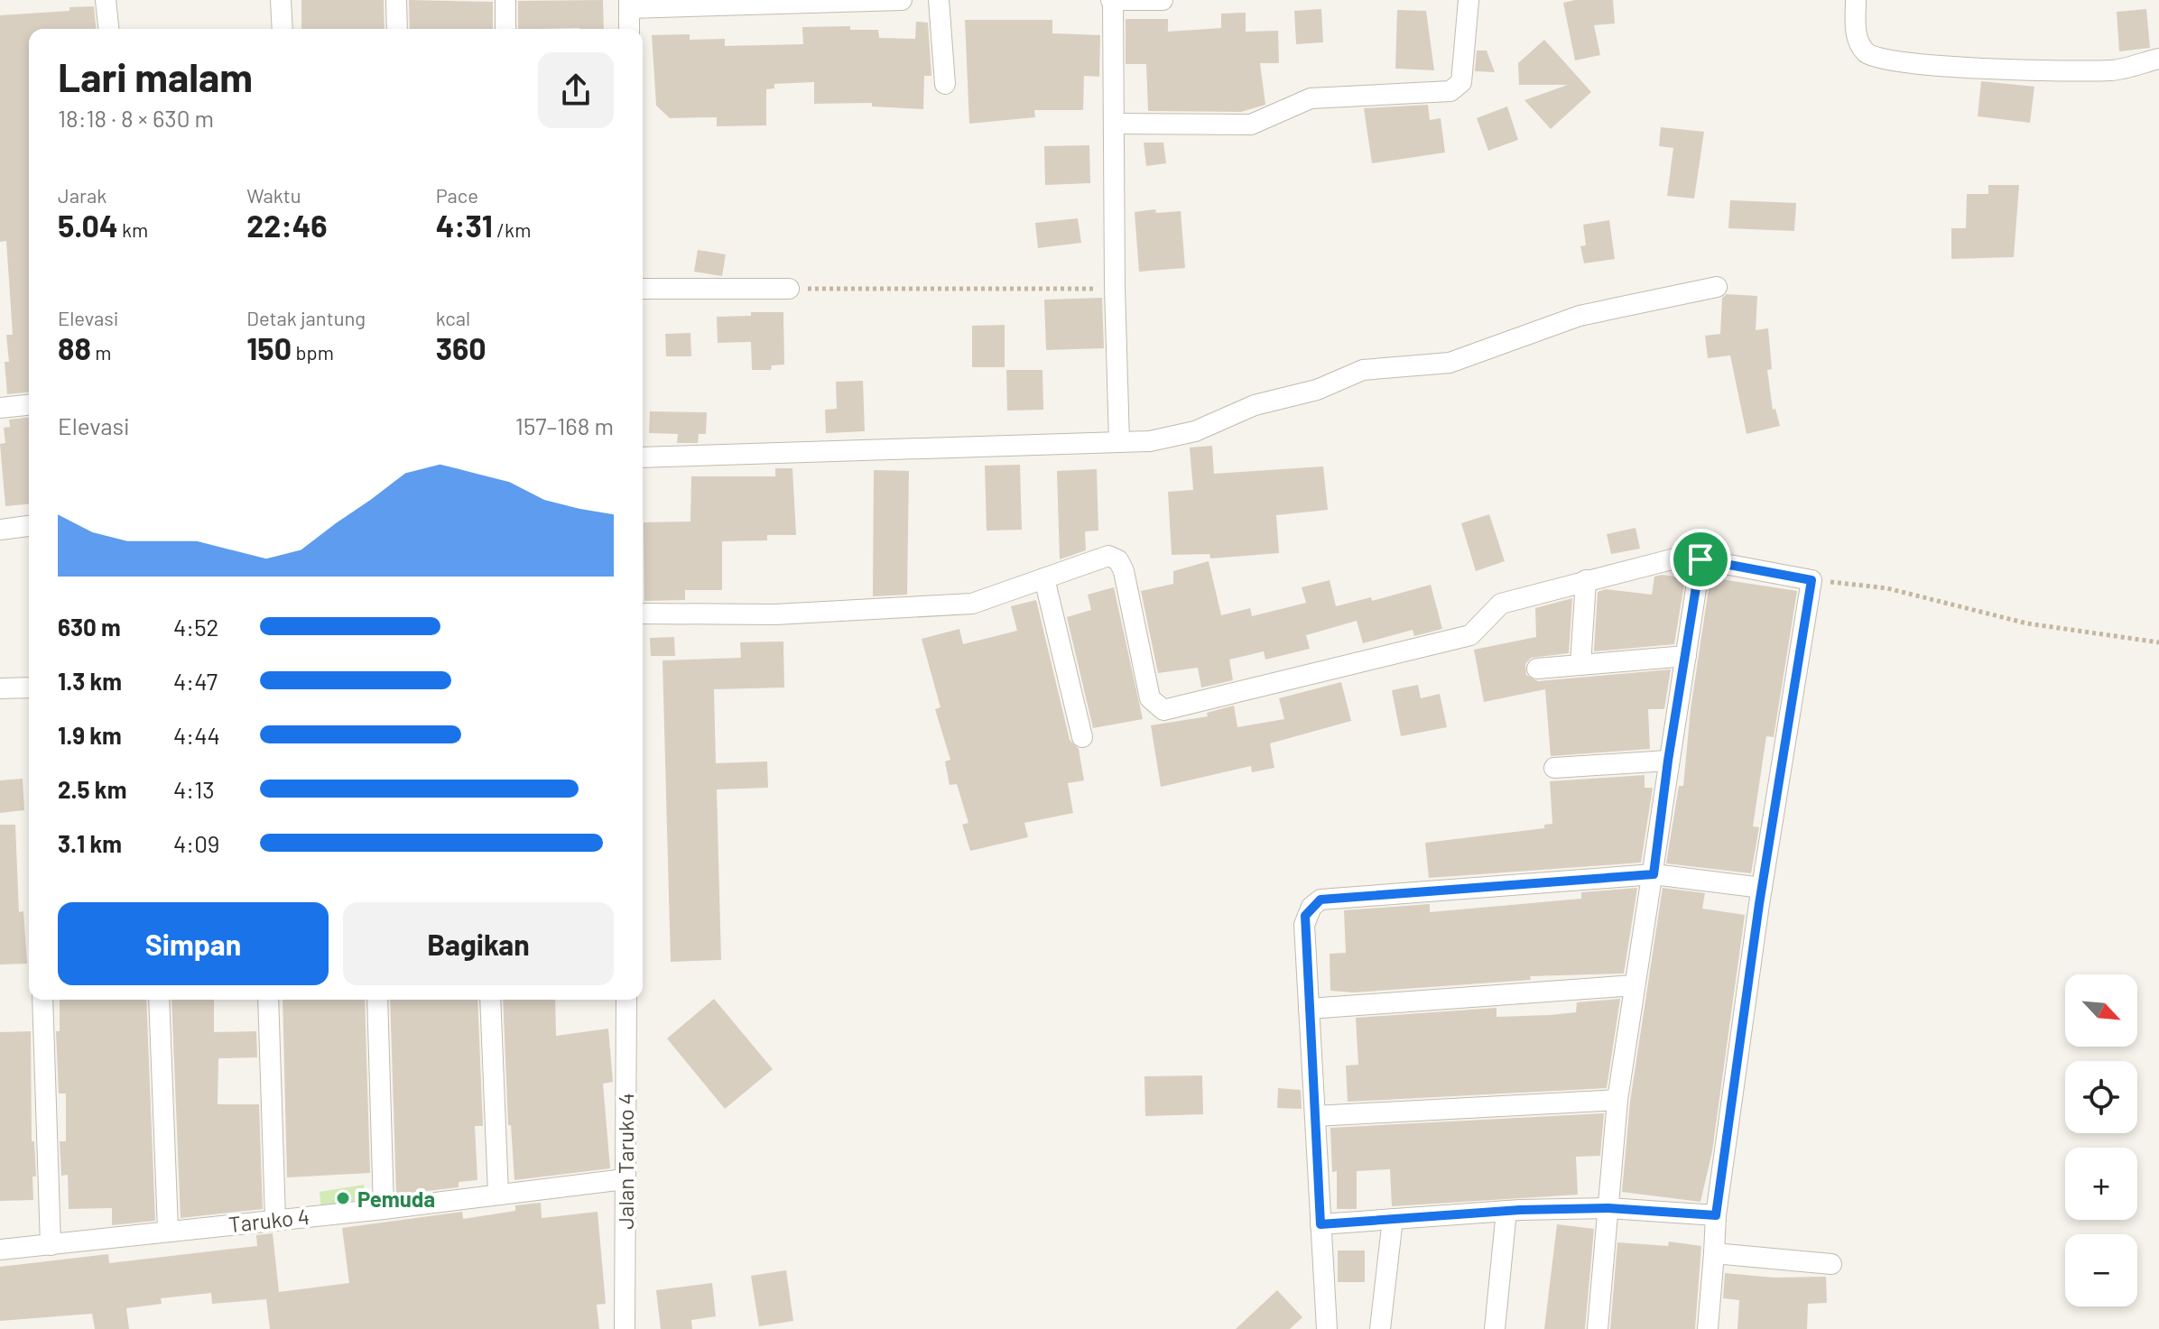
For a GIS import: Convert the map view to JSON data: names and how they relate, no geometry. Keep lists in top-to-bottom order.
{
  "streets": {
    "street": ["Jalan Taruko 4", "Taruko 4"]
  },
  "crossings": [
    ["Jalan Taruko 4", "Taruko 4"]
  ],
  "places": ["Pemuda"],
  "north": "bottom right",
  "page": {
    "heading": ["Lari malam", "18:18 · 8 × 630 m"],
    "stats": [
      ["Jarak", "5.04 km"],
      ["Waktu", "22:46"],
      ["Pace", "4:31 /km"],
      ["Elevasi", "88 m"],
      ["Detak jantung", "150 bpm"],
      ["kcal", "360"]
    ],
    "chart": ["Elevasi", "157–168 m"],
    "list": [
      {
        "name": "630 m",
        "note": "4:52"
      },
      {
        "name": "1.3 km",
        "note": "4:47"
      },
      {
        "name": "1.9 km",
        "note": "4:44"
      },
      {
        "name": "2.5 km",
        "note": "4:13"
      },
      {
        "name": "3.1 km",
        "note": "4:09"
      }
    ],
    "buttons": ["Simpan", "Bagikan"],
    "map_buttons": ["+", "−"]
  }
}
